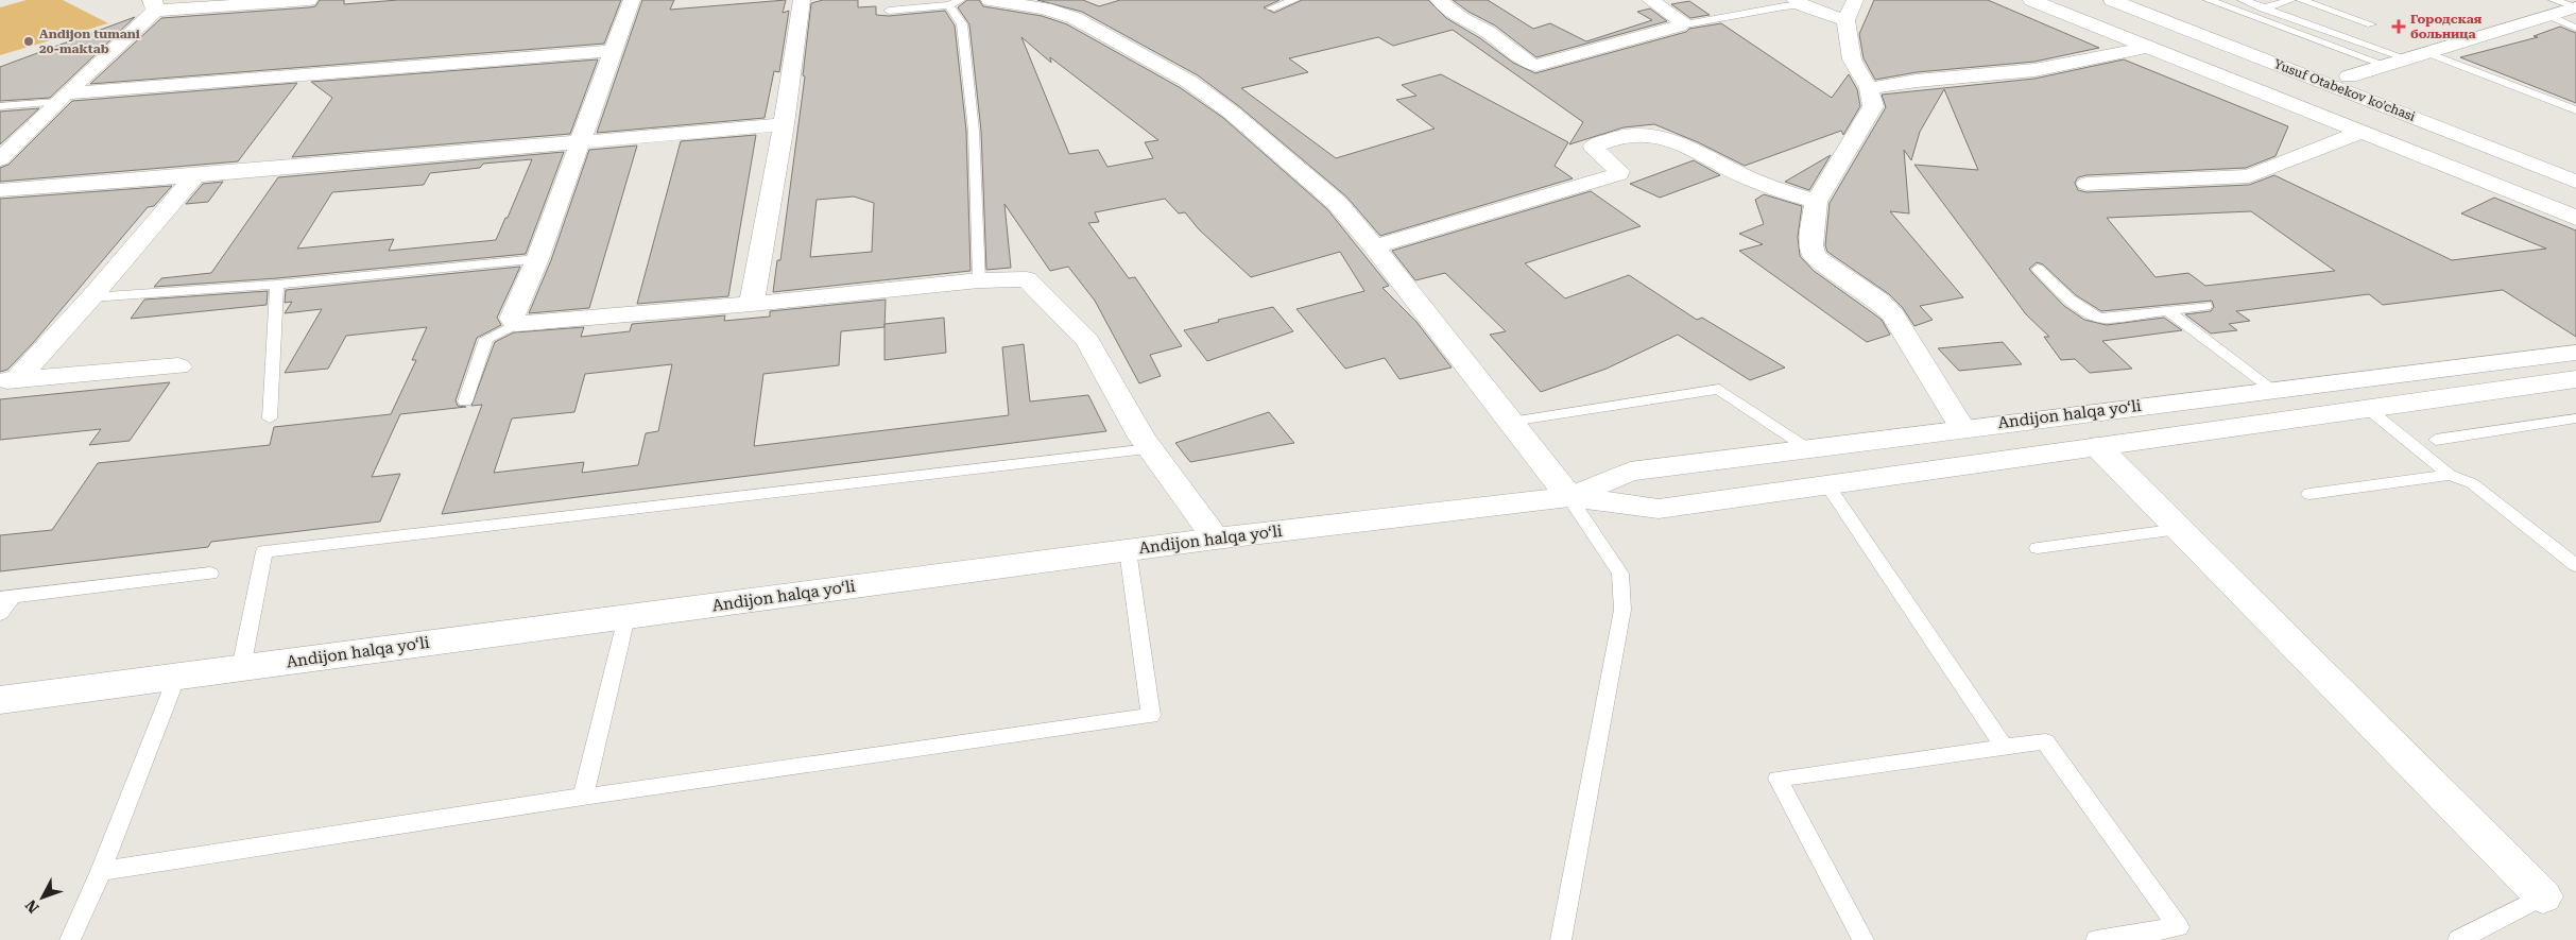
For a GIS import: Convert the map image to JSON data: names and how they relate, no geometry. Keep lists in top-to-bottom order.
{
  "streets": {
    "main road": ["Yusuf Otabekov ko'chasi", "Andijon halqa yo‘li"]
  },
  "places": {
    "health": ["Городская больница"],
    "other": ["Andijon tumani 20-maktab"]
  },
  "north": "bottom left"
}
